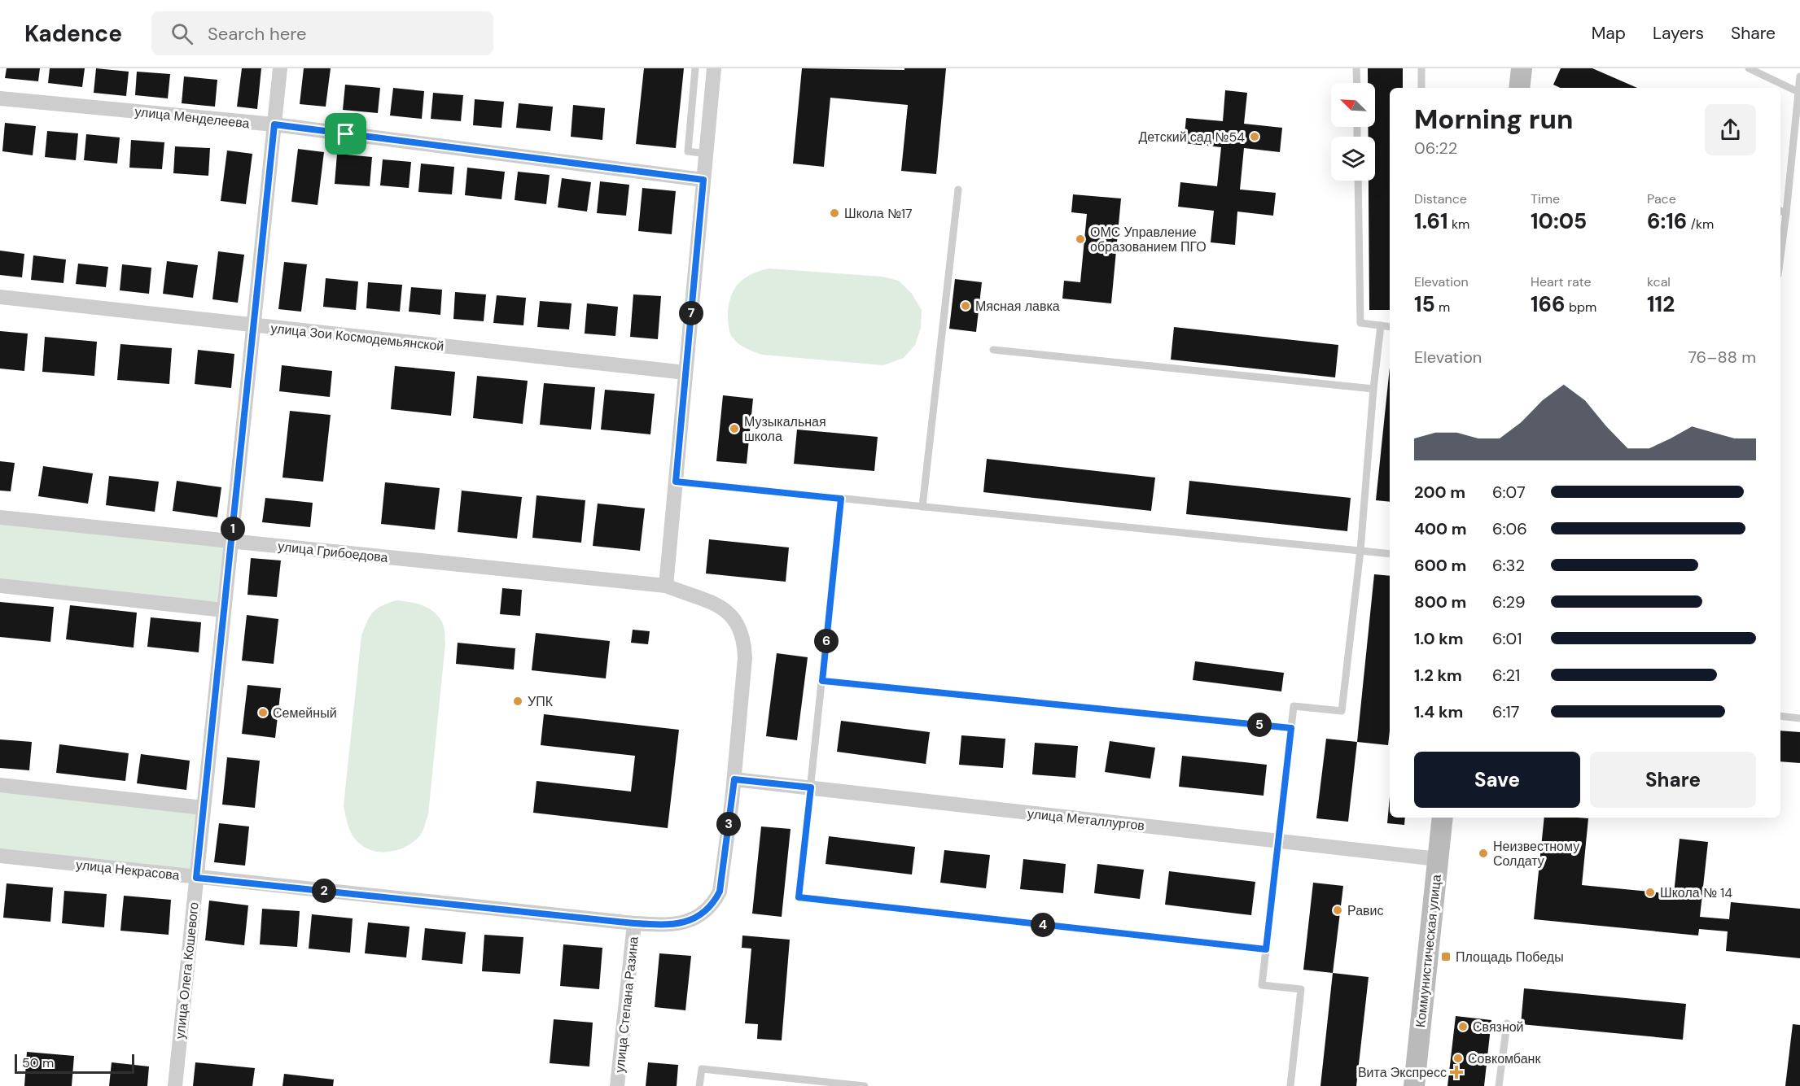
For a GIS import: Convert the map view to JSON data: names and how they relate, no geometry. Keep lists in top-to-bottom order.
{
  "streets": {
    "street": [
      "улица Менделеева",
      "улица Зои Космодемьянской",
      "улица Грибоедова",
      "улица Металлургов",
      "улица Некрасова",
      "Коммунистическая улица",
      "улица Олега Кошевого",
      "улица Степана Разина"
    ]
  },
  "crossings": [
    ["улица Менделеева", "улица Олега Кошевого"],
    ["улица Зои Космодемьянской", "улица Олега Кошевого"],
    ["улица Грибоедова", "улица Металлургов"],
    ["улица Грибоедова", "улица Некрасова"],
    ["улица Грибоедова", "улица Олега Кошевого"],
    ["улица Металлургов", "улица Некрасова"],
    ["улица Металлургов", "Коммунистическая улица"],
    ["улица Некрасова", "улица Олега Кошевого"],
    ["улица Некрасова", "улица Степана Разина"]
  ],
  "places": {
    "other": [
      "Детский сад №54",
      "Школа №17",
      "ОМС Управление образованием ПГО",
      "Мясная лавка",
      "Музыкальная школа",
      "УПК",
      "Семейный",
      "Неизвестному Солдату",
      "Школа № 14",
      "Равис",
      "Связной",
      "Совкомбанк"
    ],
    "transit": ["Площадь Победы"],
    "health": ["Вита Экспресс"]
  },
  "scale_bar": "50 m",
  "north": "top left",
  "page": {
    "header": "Kadence",
    "search": "Search here",
    "nav": ["Map", "Layers", "Share"],
    "heading": ["Morning run", "06:22"],
    "stats": [
      ["Distance", "1.61 km"],
      ["Time", "10:05"],
      ["Pace", "6:16 /km"],
      ["Elevation", "15 m"],
      ["Heart rate", "166 bpm"],
      ["kcal", "112"]
    ],
    "pins": [
      "7",
      "1",
      "6",
      "5",
      "3",
      "2",
      "4"
    ],
    "chart": ["Elevation", "76–88 m"],
    "list": [
      {
        "name": "200 m",
        "note": "6:07"
      },
      {
        "name": "400 m",
        "note": "6:06"
      },
      {
        "name": "600 m",
        "note": "6:32"
      },
      {
        "name": "800 m",
        "note": "6:29"
      },
      {
        "name": "1.0 km",
        "note": "6:01"
      },
      {
        "name": "1.2 km",
        "note": "6:21"
      },
      {
        "name": "1.4 km",
        "note": "6:17"
      }
    ],
    "buttons": ["Save", "Share"],
    "scale": "50 m"
  }
}
